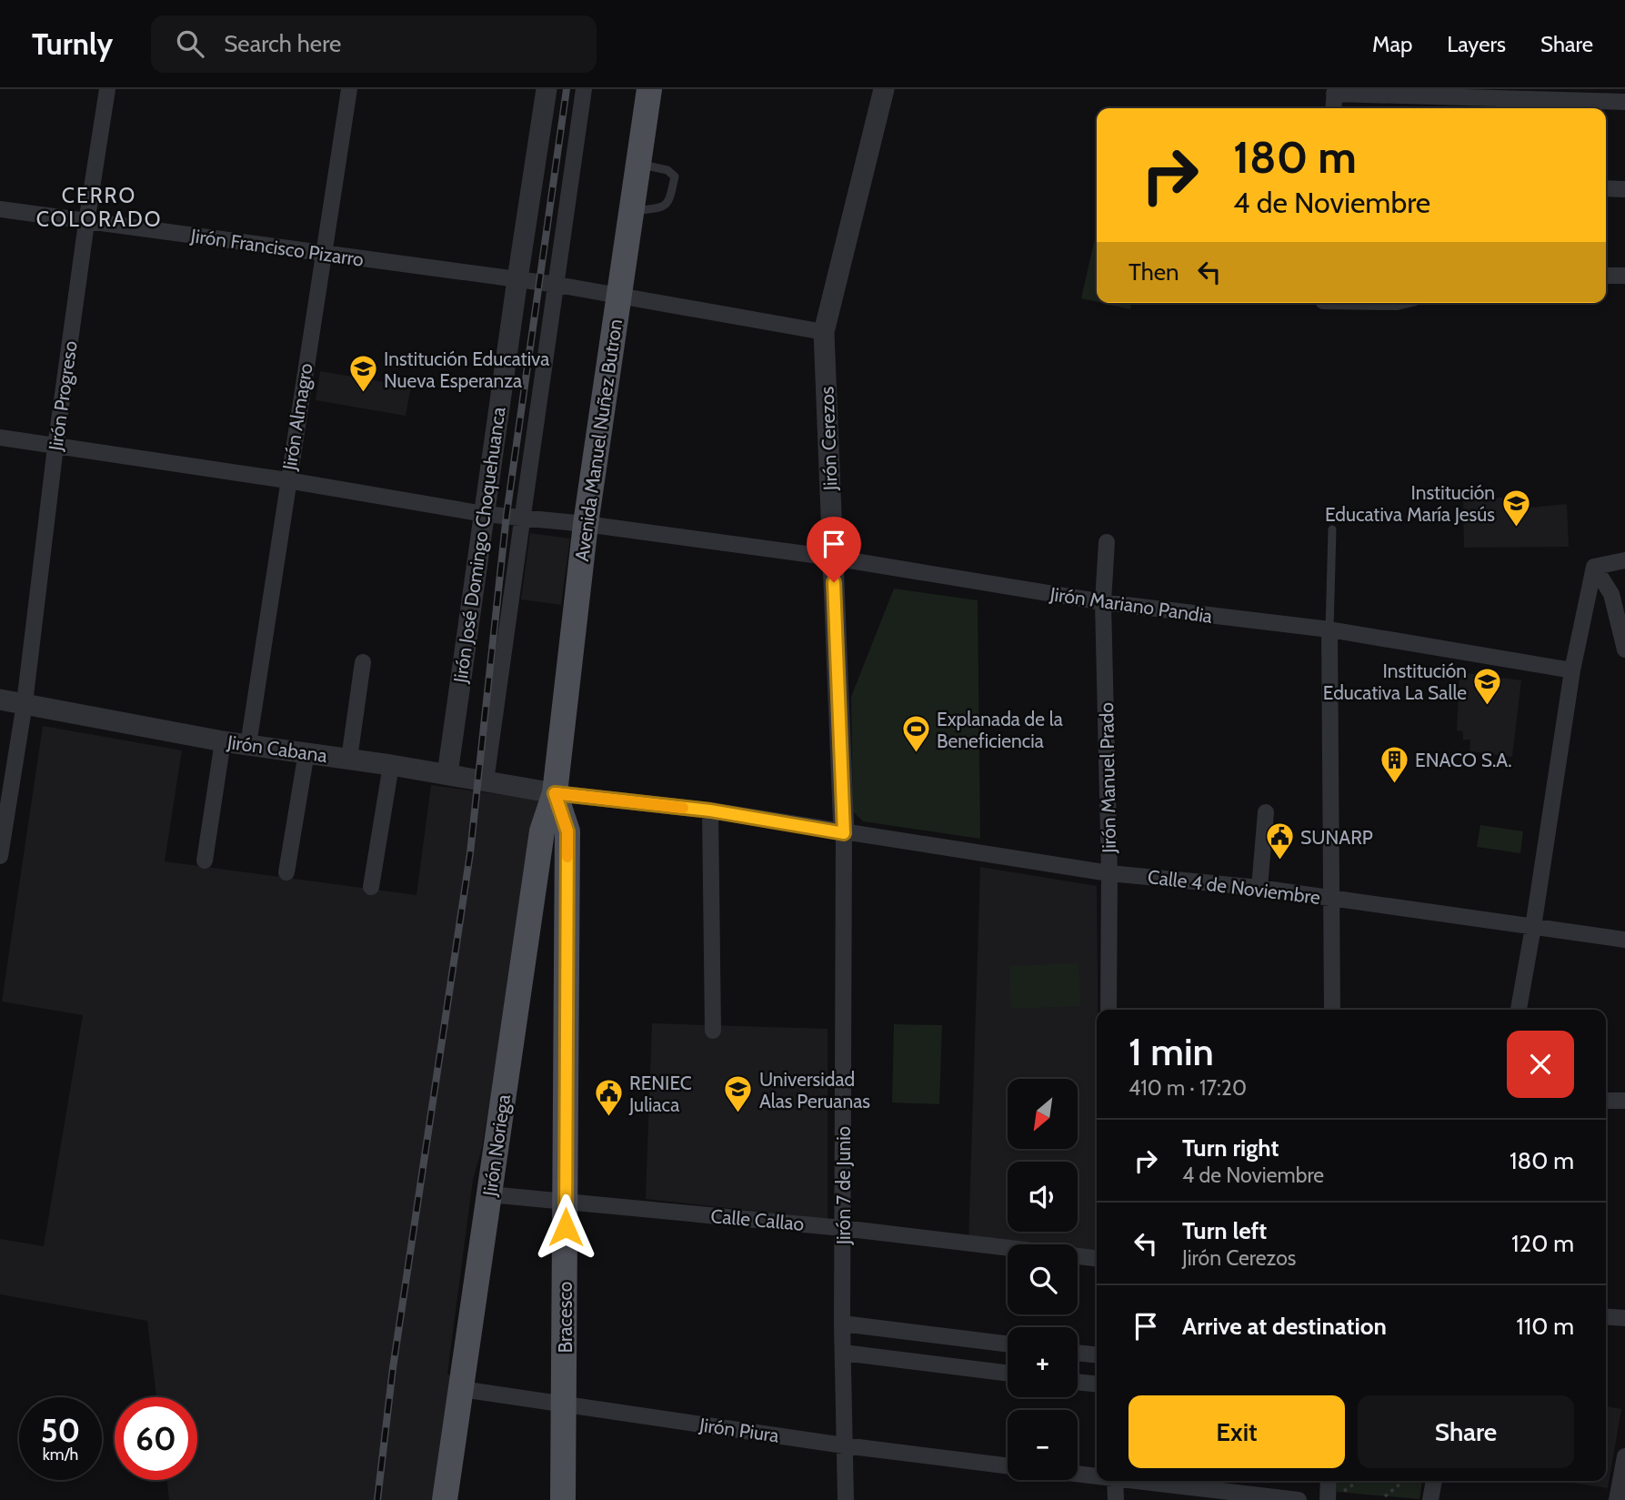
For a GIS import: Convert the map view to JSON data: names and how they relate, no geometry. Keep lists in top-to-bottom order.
{
  "streets": {
    "main road": ["Avenida Manuel Nuñez Butron", "Jirón Noriega", "Bracesco"],
    "street": [
      "Jirón Francisco Pizarro",
      "Jirón Progreso",
      "Jirón Almagro",
      "Jirón Cerezos",
      "Jirón José Domingo Choquehuanca",
      "Jirón Mariano Pandia",
      "Jirón Cabana",
      "Jirón Manuel Prado",
      "Calle 4 de Noviembre",
      "Jirón 7 de Junio",
      "Calle Callao",
      "Jirón Piura"
    ]
  },
  "crossings": [
    ["Jirón Francisco Pizarro", "Jirón Progreso"],
    ["Jirón Francisco Pizarro", "Jirón Almagro"],
    ["Jirón Francisco Pizarro", "Jirón Cerezos"],
    ["Jirón Francisco Pizarro", "Avenida Manuel Nuñez Butron"],
    ["Jirón Francisco Pizarro", "Jirón José Domingo Choquehuanca"],
    ["Jirón Progreso", "Jirón Mariano Pandia"],
    ["Jirón Progreso", "Jirón Cabana"],
    ["Jirón Almagro", "Jirón Mariano Pandia"],
    ["Jirón Almagro", "Jirón Cabana"],
    ["Jirón Cerezos", "Jirón Mariano Pandia"],
    ["Jirón Cerezos", "Calle 4 de Noviembre"],
    ["Jirón Cerezos", "Jirón 7 de Junio"],
    ["Avenida Manuel Nuñez Butron", "Jirón Mariano Pandia"],
    ["Avenida Manuel Nuñez Butron", "Jirón Cabana"],
    ["Avenida Manuel Nuñez Butron", "Calle 4 de Noviembre"],
    ["Avenida Manuel Nuñez Butron", "Jirón Noriega"],
    ["Avenida Manuel Nuñez Butron", "Bracesco"],
    ["Jirón José Domingo Choquehuanca", "Jirón Mariano Pandia"],
    ["Jirón José Domingo Choquehuanca", "Jirón Cabana"],
    ["Jirón Mariano Pandia", "Jirón Manuel Prado"],
    ["Jirón Cabana", "Calle 4 de Noviembre"],
    ["Jirón Cabana", "Jirón Noriega"],
    ["Jirón Cabana", "Bracesco"],
    ["Jirón Manuel Prado", "Calle 4 de Noviembre"],
    ["Calle 4 de Noviembre", "Jirón Noriega"],
    ["Calle 4 de Noviembre", "Jirón 7 de Junio"],
    ["Calle 4 de Noviembre", "Bracesco"],
    ["Jirón Noriega", "Calle Callao"],
    ["Jirón Noriega", "Bracesco"],
    ["Jirón Noriega", "Jirón Piura"],
    ["Jirón 7 de Junio", "Calle Callao"],
    ["Jirón 7 de Junio", "Jirón Piura"],
    ["Calle Callao", "Bracesco"],
    ["Bracesco", "Jirón Piura"]
  ],
  "districts": ["CERRO COLORADO"],
  "places": {
    "school or university": [
      "Institución Educativa Nueva Esperanza",
      "Institución Educativa María Jesús",
      "Institución Educativa La Salle",
      "Universidad Alas Peruanas"
    ],
    "sports": ["Explanada de la Beneficiencia"],
    "building": ["ENACO S.A."],
    "public building": ["SUNARP", "RENIEC Juliaca"]
  },
  "north": "bottom left",
  "page": {
    "header": "Turnly",
    "search": "Search here",
    "nav": ["Map", "Layers", "Share"],
    "turn": ["180 m", "4 de Noviembre"],
    "then": "Then",
    "heading": ["1 min", "410 m · 17:20"],
    "map_buttons": ["+", "−"],
    "list": [
      {
        "name": "Turn right",
        "note": "4 de Noviembre",
        "value": "180 m"
      },
      {
        "name": "Turn left",
        "note": "Jirón Cerezos",
        "value": "120 m"
      },
      {
        "name": "Arrive at destination",
        "value": "110 m"
      }
    ],
    "buttons": ["Exit", "Share"],
    "speed": "50 km/h",
    "limit": "60"
  }
}
